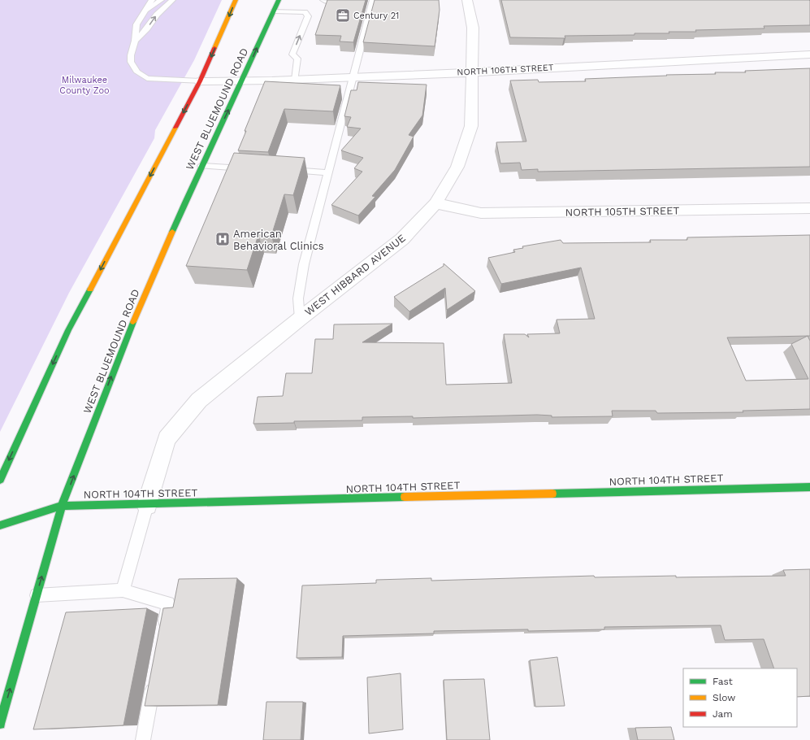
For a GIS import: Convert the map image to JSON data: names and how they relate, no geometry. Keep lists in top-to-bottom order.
{
  "streets": {
    "main road": ["WEST BLUEMOUND ROAD", "NORTH 104TH STREET"],
    "street": ["NORTH 106TH STREET", "NORTH 105TH STREET", "WEST HIBBARD AVENUE"]
  },
  "crossings": [
    ["NORTH 106TH STREET", "WEST BLUEMOUND ROAD"],
    ["NORTH 106TH STREET", "WEST HIBBARD AVENUE"],
    ["WEST BLUEMOUND ROAD", "NORTH 104TH STREET"],
    ["NORTH 105TH STREET", "WEST HIBBARD AVENUE"],
    ["WEST HIBBARD AVENUE", "NORTH 104TH STREET"]
  ],
  "parks": ["Milwaukee County Zoo"],
  "places": {
    "office": ["Century 21"],
    "hospital": ["American Behavioral Clinics"]
  },
  "legend": ["Fast", "Slow", "Jam"]
}
